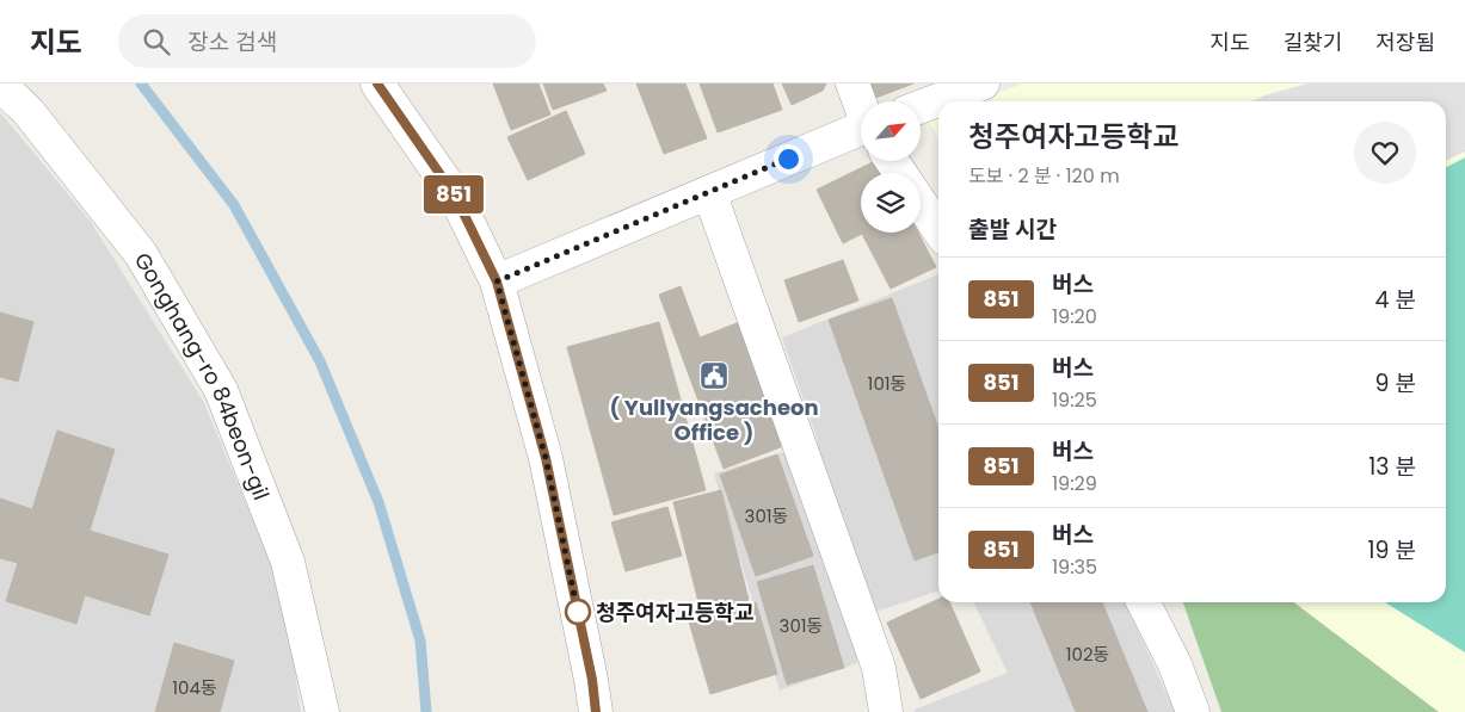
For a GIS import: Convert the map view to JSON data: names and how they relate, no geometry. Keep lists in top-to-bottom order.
{
  "streets": {
    "street": ["Gonghang-ro 84beon-gil"]
  },
  "places": {
    "public building": ["( Yullyangsacheon Office )"],
    "other": ["청주여자고등학교"]
  },
  "lines": ["bus line 851"],
  "house_numbers": [
    "101동",
    "301동",
    "301동",
    "102동",
    "104동"
  ],
  "north": "top right",
  "page": {
    "header": "지도",
    "search": "장소 검색",
    "nav": ["지도", "길찾기", "저장됨"],
    "on_map": "851",
    "heading": [
      ["청주여자고등학교", "도보 · 2 분 · 120 m"],
      "출발 시간"
    ],
    "list": [
      {
        "mark": "851",
        "name": "버스",
        "note": "19:20",
        "value": "4 분"
      },
      {
        "mark": "851",
        "name": "버스",
        "note": "19:25",
        "value": "9 분"
      },
      {
        "mark": "851",
        "name": "버스",
        "note": "19:29",
        "value": "13 분"
      },
      {
        "mark": "851",
        "name": "버스",
        "note": "19:35",
        "value": "19 분"
      }
    ]
  }
}
